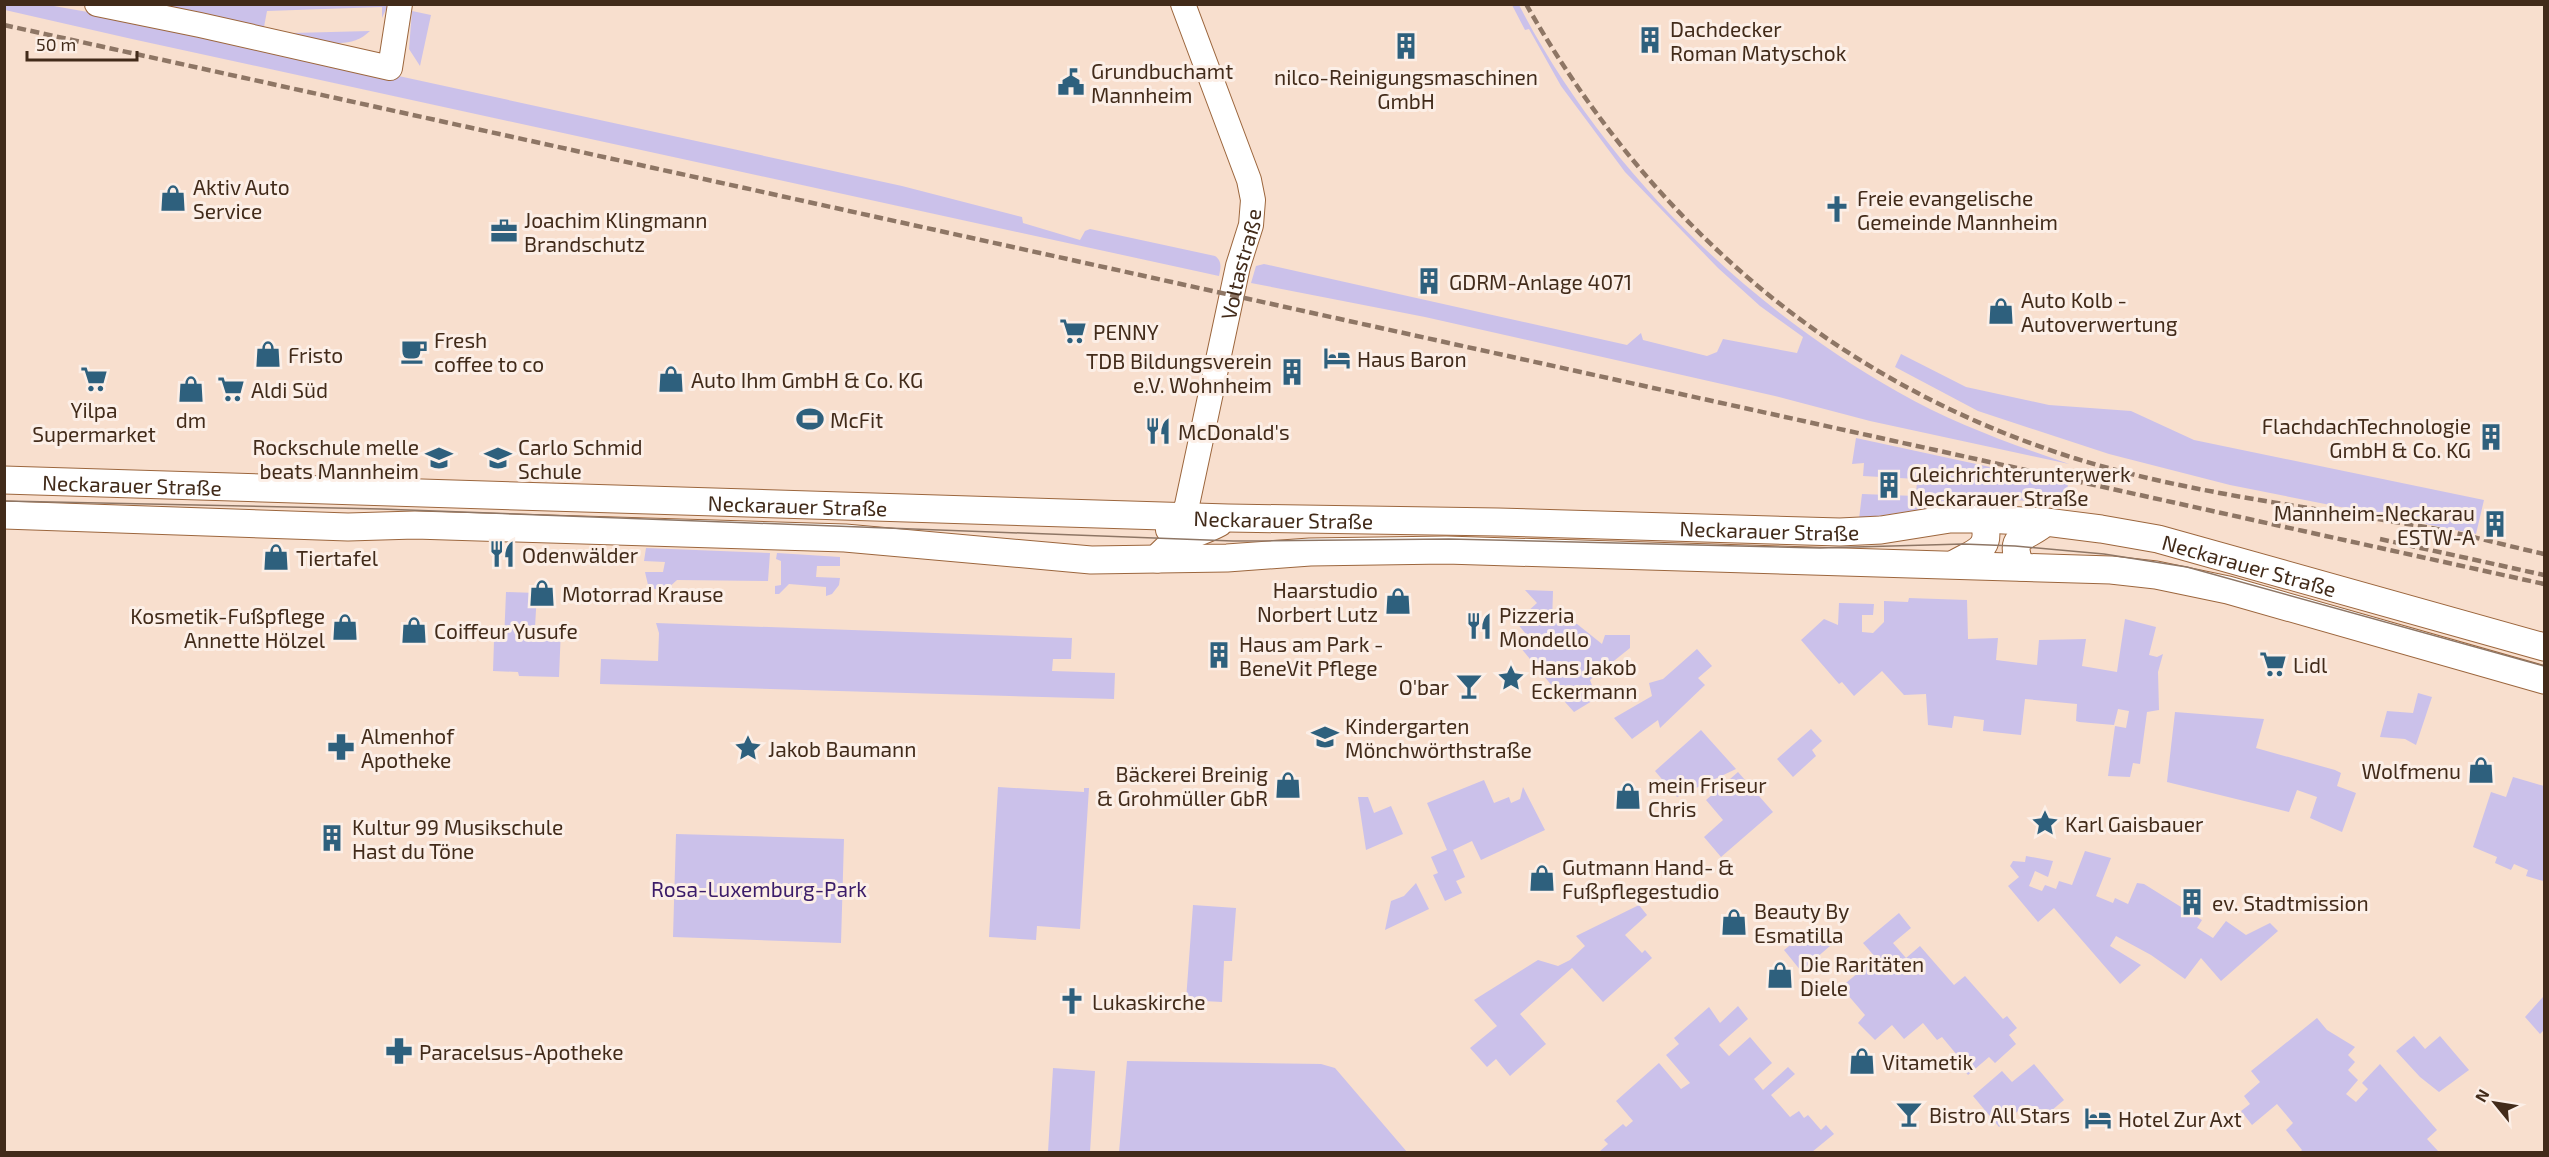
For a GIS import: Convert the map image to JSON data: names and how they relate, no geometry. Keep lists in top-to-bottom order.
{
  "streets": {
    "main road": ["Voltastraße", "Neckarauer Straße"]
  },
  "crossings": [
    ["Voltastraße", "Neckarauer Straße"]
  ],
  "parks": ["Rosa-Luxemburg-Park"],
  "places": {
    "building": [
      "Dachdecker Roman Matyschok",
      "nilco-Reinigungsmaschinen GmbH",
      "GDRM-Anlage 4071",
      "TDB Bildungsverein e.V. Wohnheim",
      "FlachdachTechnologie GmbH & Co. KG",
      "Gleichrichterunterwerk Neckarauer Straße",
      "Mannheim-Neckarau ESTW-A",
      "Haus am Park - BeneVit Pflege",
      "Kultur 99 Musikschule Hast du Töne",
      "ev. Stadtmission"
    ],
    "public building": ["Grundbuchamt Mannheim"],
    "shop": [
      "Aktiv Auto Service",
      "Auto Kolb - Autoverwertung",
      "Fristo",
      "Auto Ihm GmbH & Co. KG",
      "dm",
      "Tiertafel",
      "Motorrad Krause",
      "Haarstudio Norbert Lutz",
      "Kosmetik-Fußpflege Annette Hölzel",
      "Coiffeur Yusufe",
      "Wolfmenu",
      "Bäckerei Breinig & Grohmüller GbR",
      "mein Friseur Chris",
      "Gutmann Hand- & Fußpflegestudio",
      "Beauty By Esmatilla",
      "Die Raritäten Diele",
      "Vitametik"
    ],
    "church": ["Freie evangelische Gemeinde Mannheim", "Lukaskirche"],
    "office": ["Joachim Klingmann Brandschutz"],
    "supermarket": [
      "PENNY",
      "Yilpa Supermarket",
      "Aldi Süd",
      "Lidl"
    ],
    "cafe": ["Fresh coffee to co"],
    "hotel": ["Haus Baron", "Hotel Zur Axt"],
    "sports": ["McFit"],
    "restaurant": ["McDonald's", "Odenwälder", "Pizzeria Mondello"],
    "school or university": ["Rockschule melle beats Mannheim", "Carlo Schmid Schule", "Kindergarten Mönchwörthstraße"],
    "place": ["Hans Jakob Eckermann", "Jakob Baumann", "Karl Gaisbauer"],
    "bar": ["O'bar", "Bistro All Stars"],
    "pharmacy": ["Almenhof Apotheke", "Paracelsus-Apotheke"]
  },
  "scale_bar": "50 m",
  "north": "top left"
}
